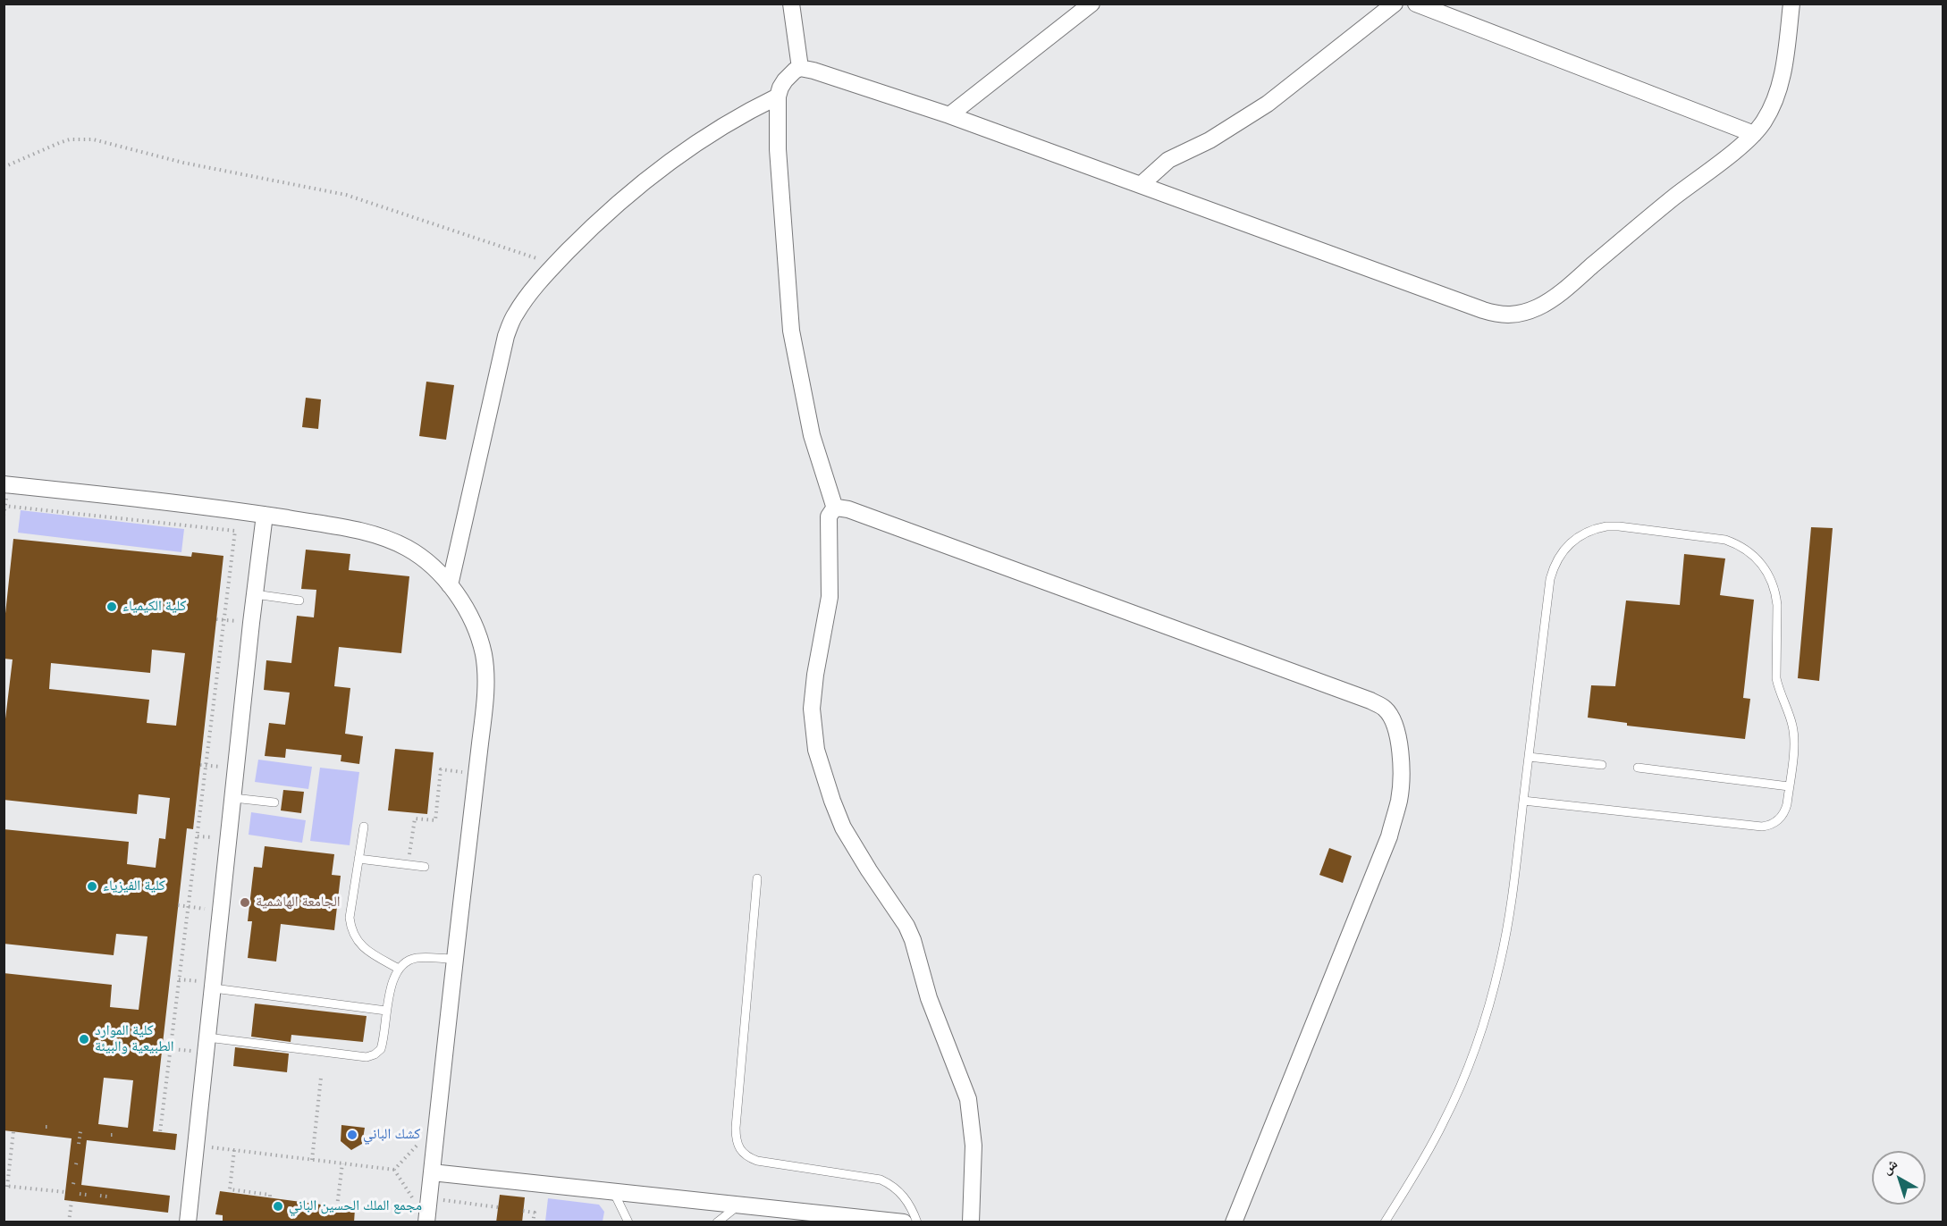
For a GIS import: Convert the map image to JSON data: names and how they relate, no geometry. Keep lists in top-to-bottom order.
{
  "places": [
    "كلية الكيمياء",
    "كلية الفيزياء",
    "الجامعة الهاشمية",
    "كلية الموارد الطبيعية والبيئة",
    "كشك الباني",
    "مجمع الملك الحسين الباني"
  ],
  "north": "top left"
}
